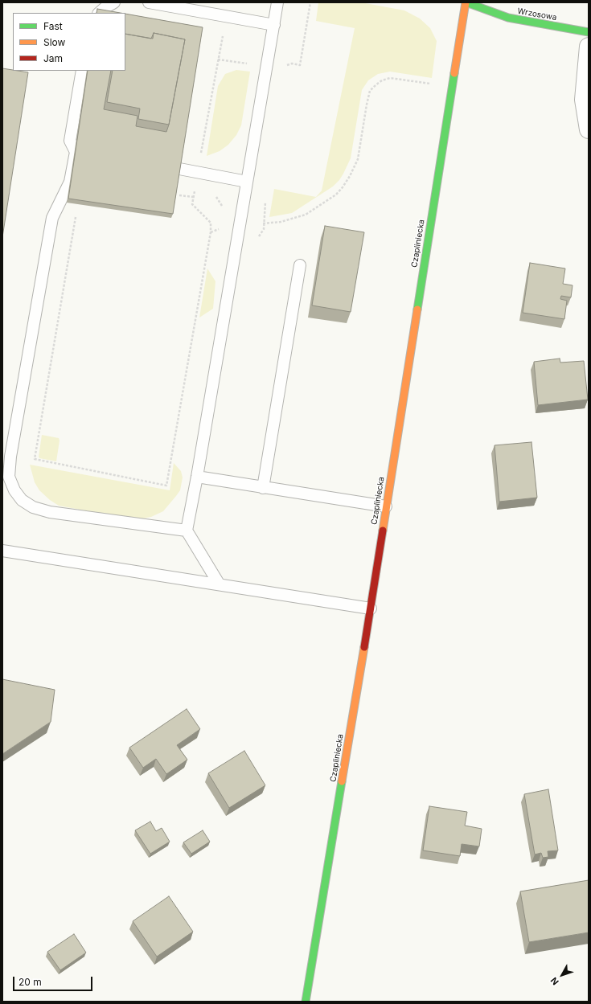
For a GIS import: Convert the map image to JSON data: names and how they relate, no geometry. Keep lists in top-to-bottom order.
{
  "streets": {
    "main road": ["Wrzosowa", "Czapliniecka"]
  },
  "crossings": [
    ["Wrzosowa", "Czapliniecka"]
  ],
  "legend": ["Fast", "Slow", "Jam"],
  "scale_bar": "20 m",
  "north": "bottom left"
}
